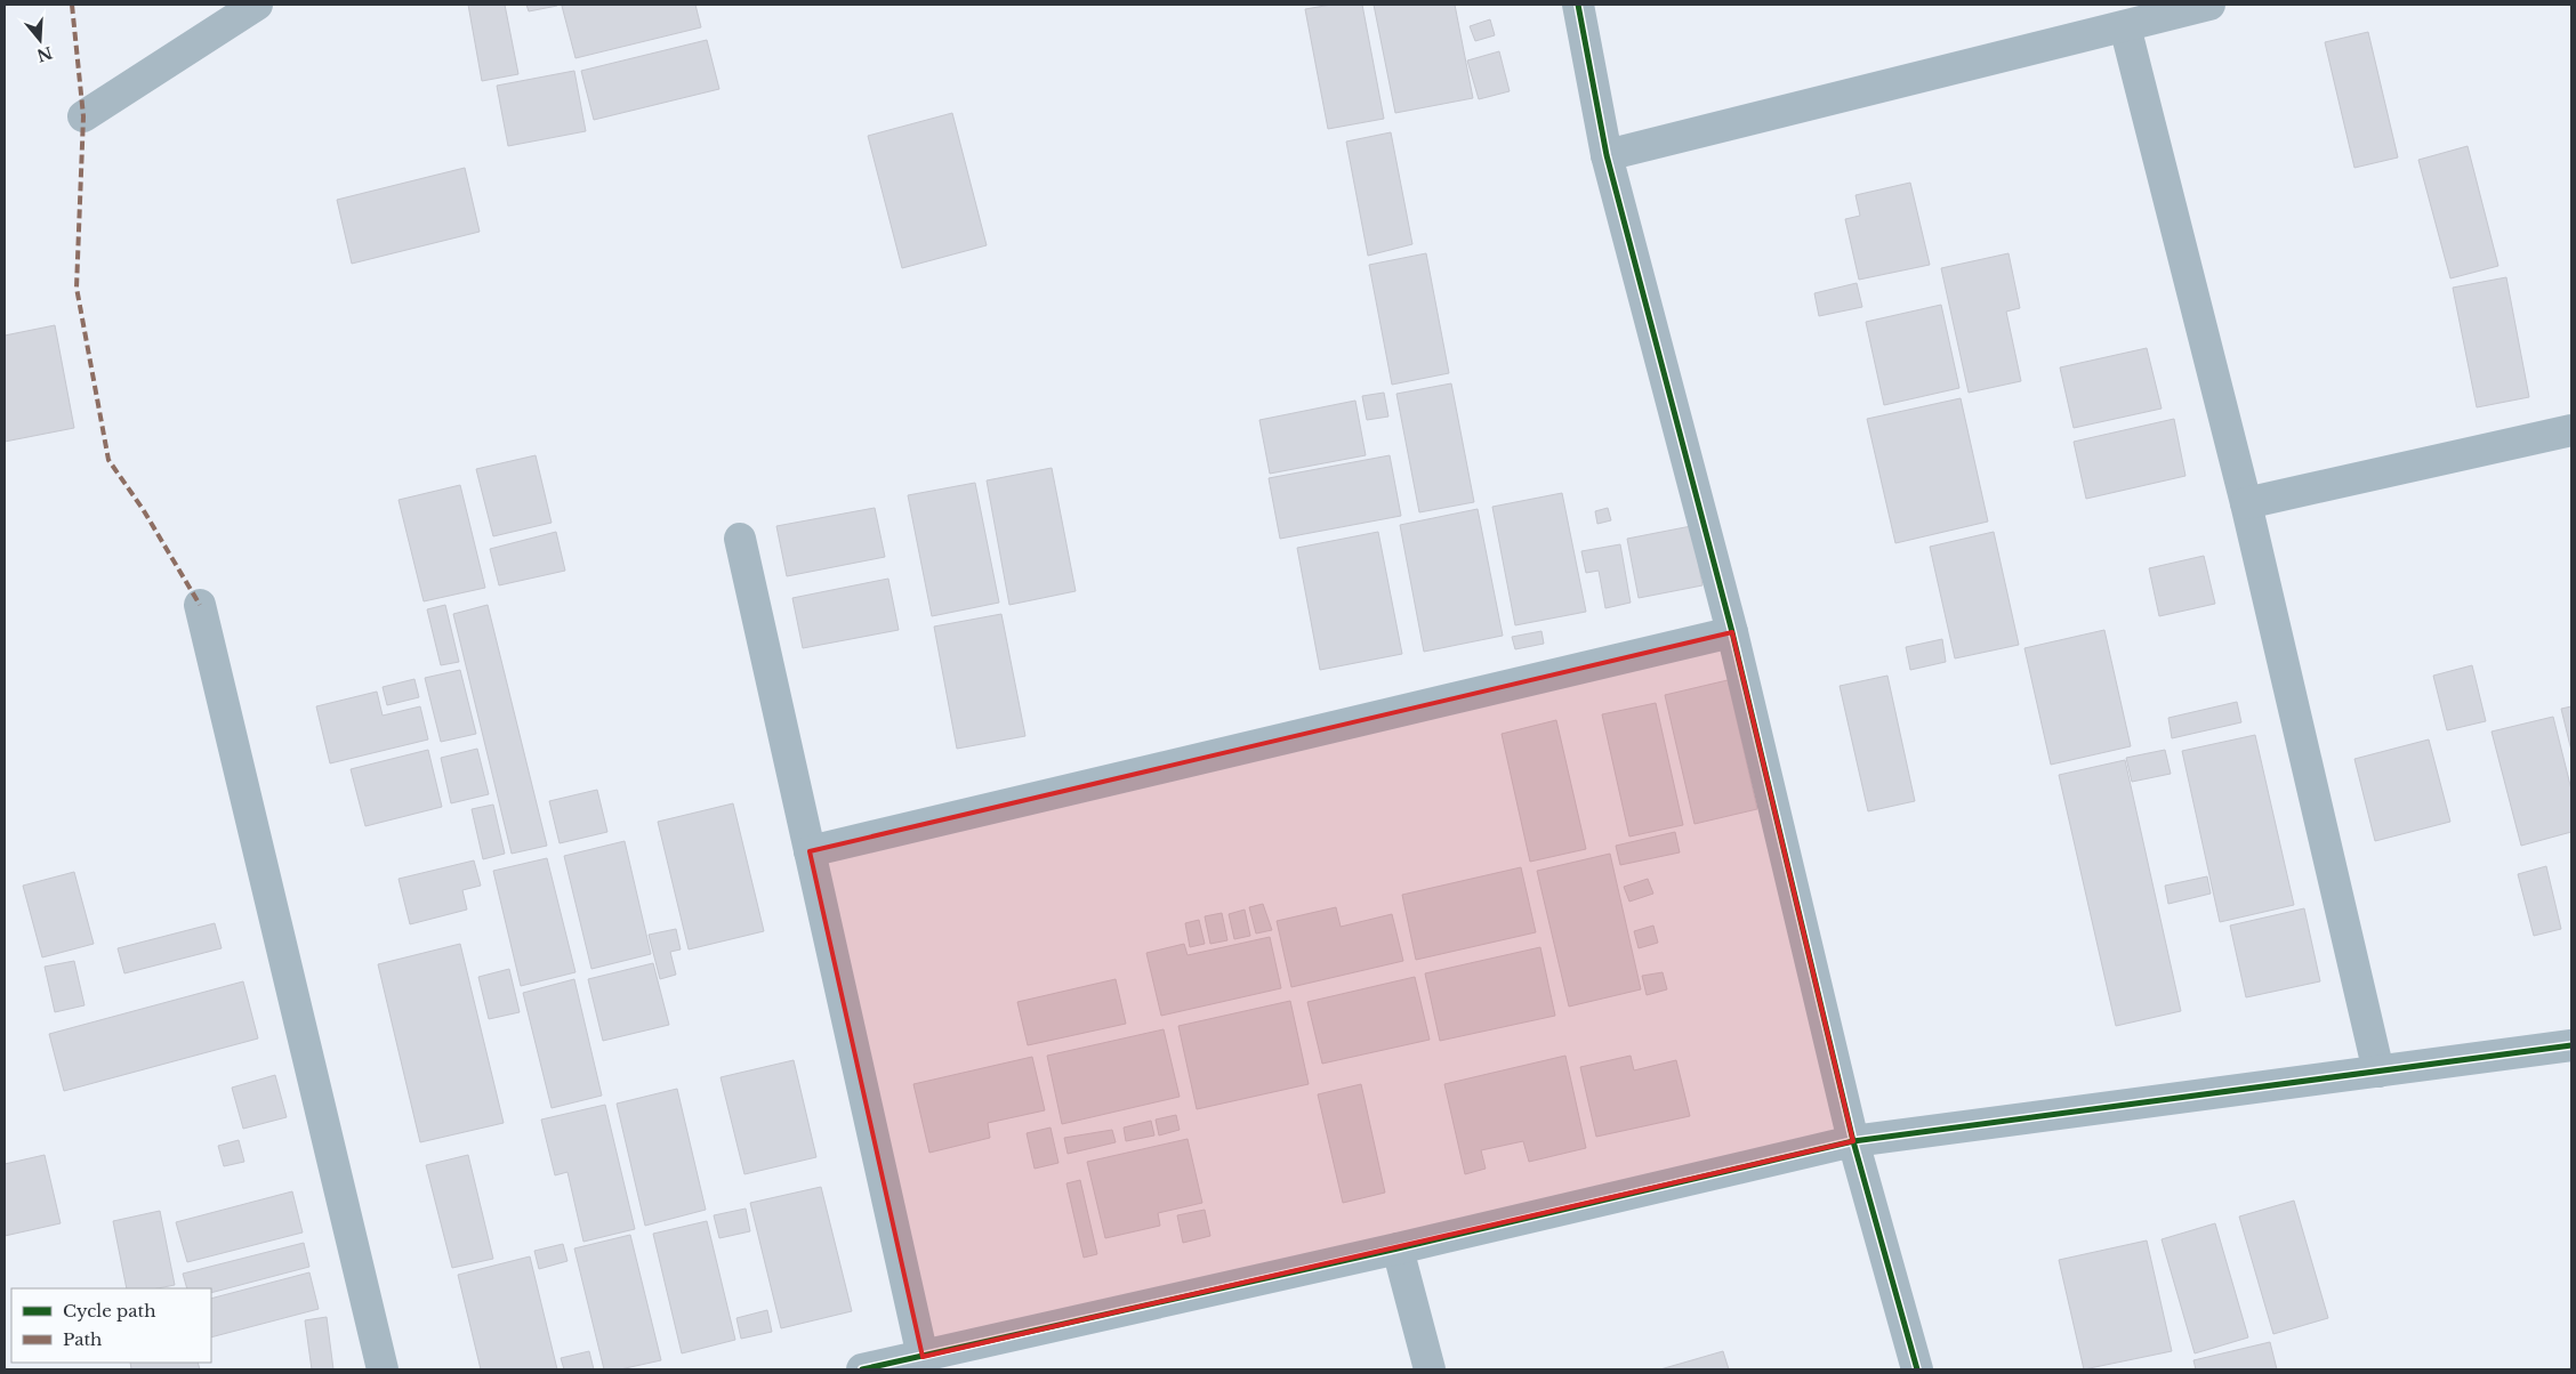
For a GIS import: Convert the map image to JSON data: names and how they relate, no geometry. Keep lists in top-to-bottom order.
{
  "legend": ["Cycle path", "Path"],
  "north": "bottom"
}
